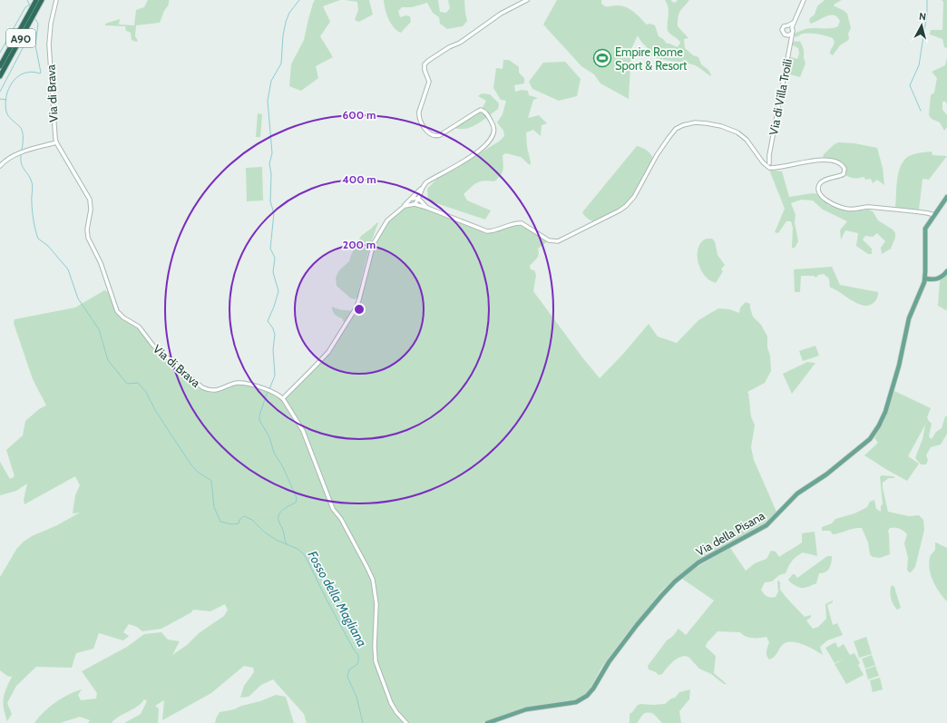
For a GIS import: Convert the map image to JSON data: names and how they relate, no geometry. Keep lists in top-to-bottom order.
{
  "streets": {
    "highway": ["A90"],
    "main road": ["Via della Pisana"],
    "street": ["Via di Brava", "Via di Villa Troili"]
  },
  "water": ["Fosso della Magliana"],
  "places": {
    "sports": ["Empire Rome Sport & Resort"]
  },
  "north": "top",
  "rings": ["600 m", "400 m", "200 m"]
}
